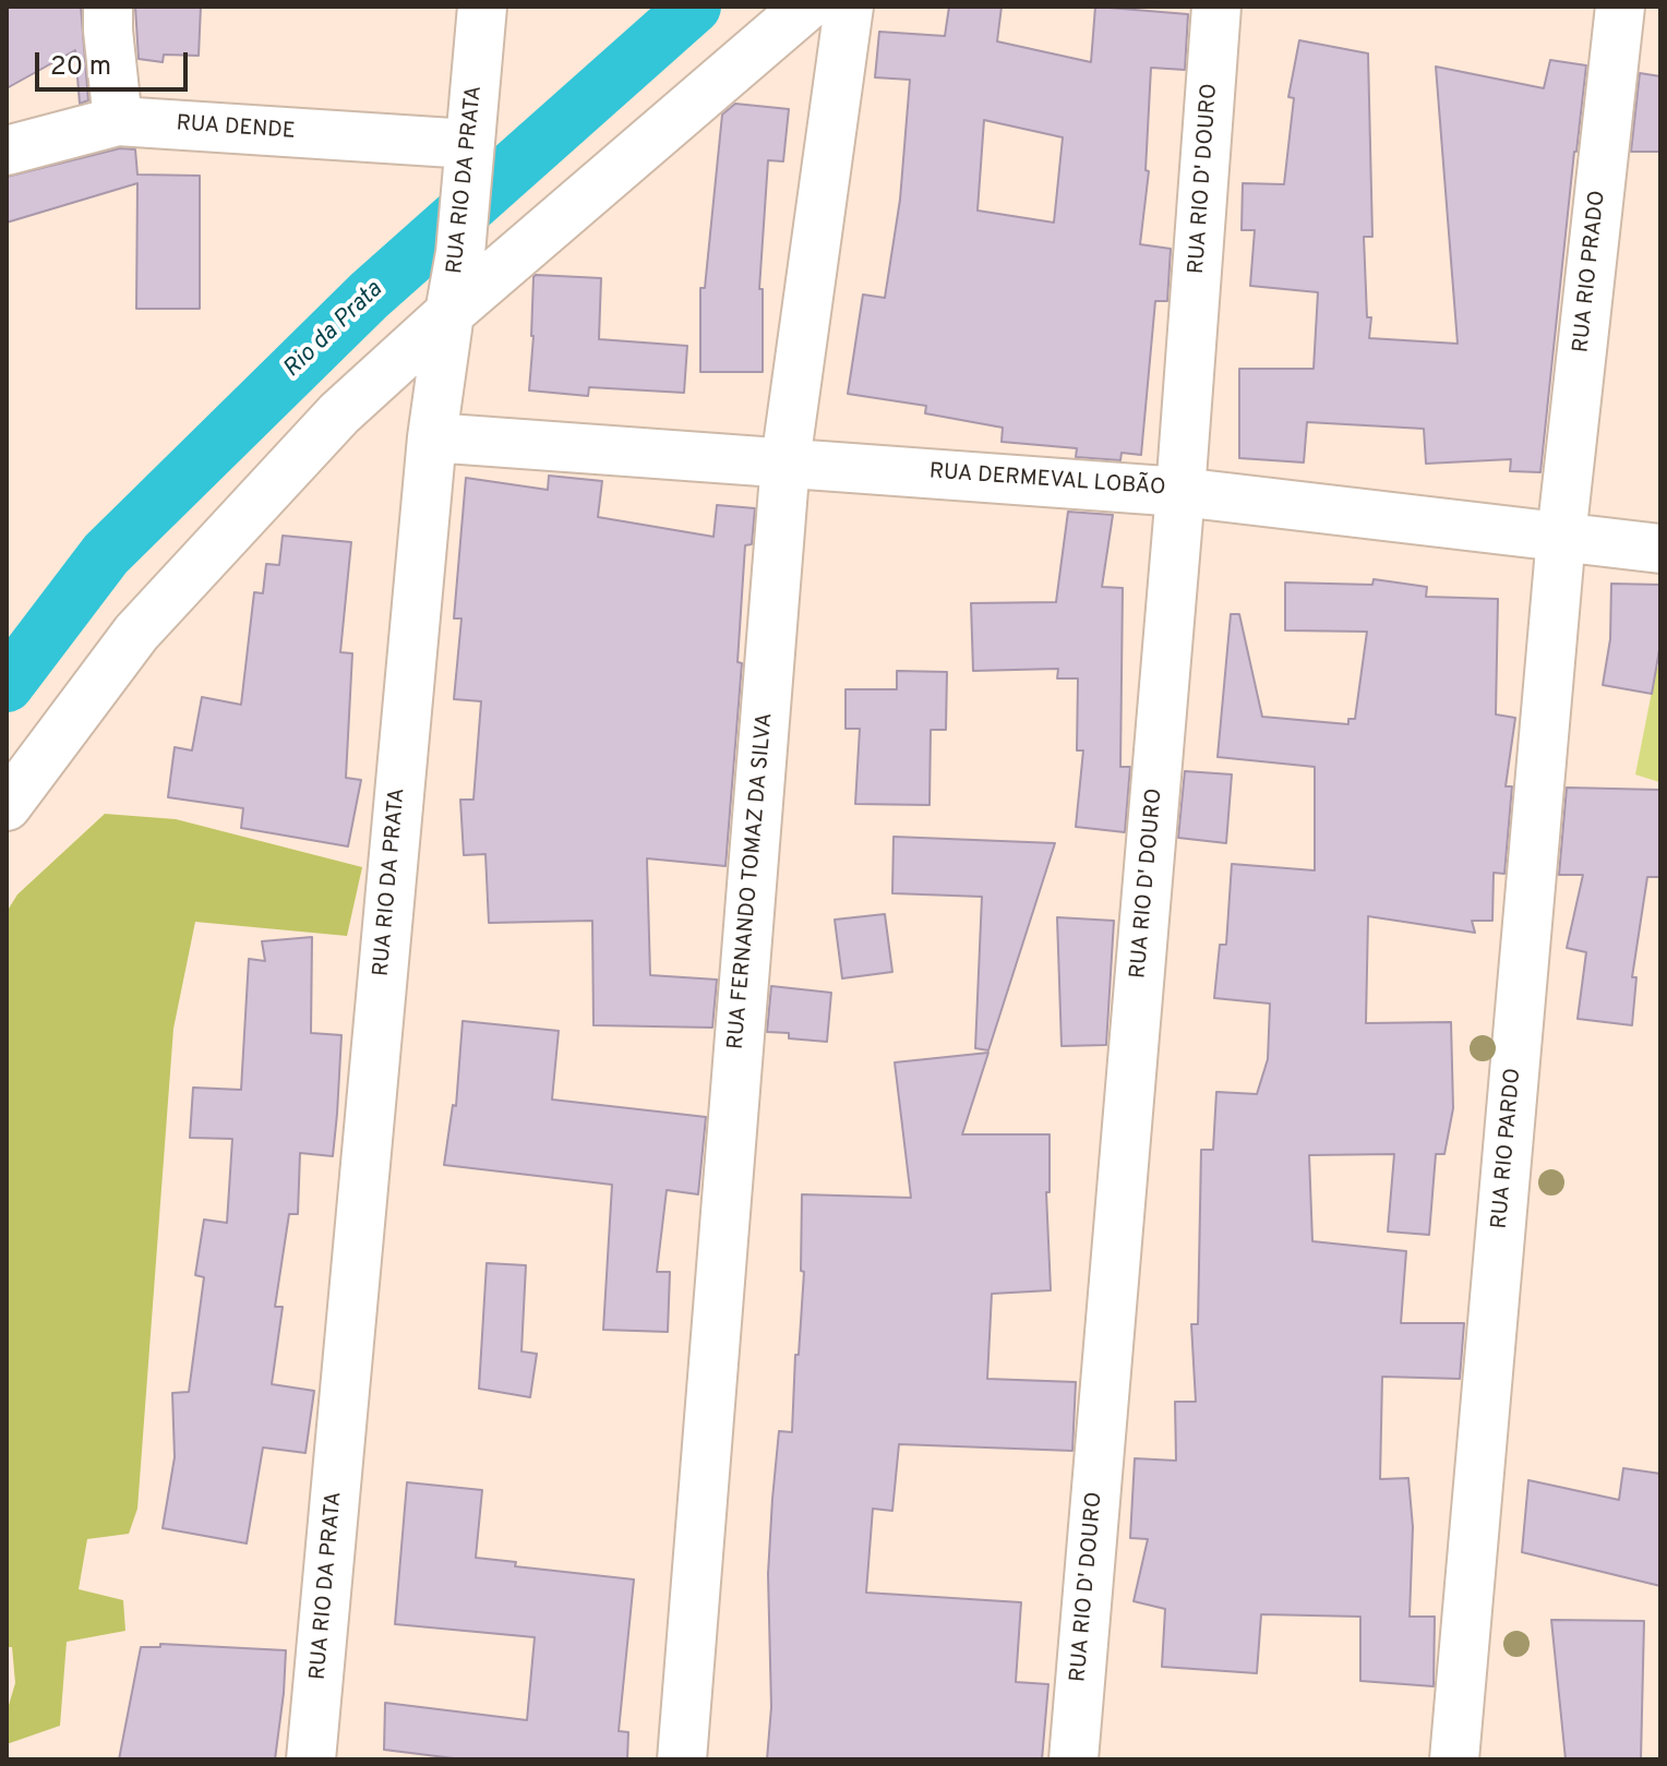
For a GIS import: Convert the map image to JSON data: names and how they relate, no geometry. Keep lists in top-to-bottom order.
{
  "streets": {
    "street": [
      "RUA DENDE",
      "RUA RIO D' DOURO",
      "RUA RIO DA PRATA",
      "RUA RIO PRADO",
      "RUA DERMEVAL LOBÃO",
      "RUA FERNANDO TOMAZ DA SILVA",
      "RUA RIO PARDO"
    ]
  },
  "crossings": [
    ["RUA DENDE", "RUA RIO DA PRATA"],
    ["RUA RIO D' DOURO", "RUA DERMEVAL LOBÃO"],
    ["RUA RIO DA PRATA", "RUA DERMEVAL LOBÃO"],
    ["RUA RIO PRADO", "RUA DERMEVAL LOBÃO"],
    ["RUA RIO PRADO", "RUA RIO PARDO"],
    ["RUA DERMEVAL LOBÃO", "RUA FERNANDO TOMAZ DA SILVA"],
    ["RUA DERMEVAL LOBÃO", "RUA RIO PARDO"]
  ],
  "water": ["Rio da Prata"],
  "scale_bar": "20 m"
}
